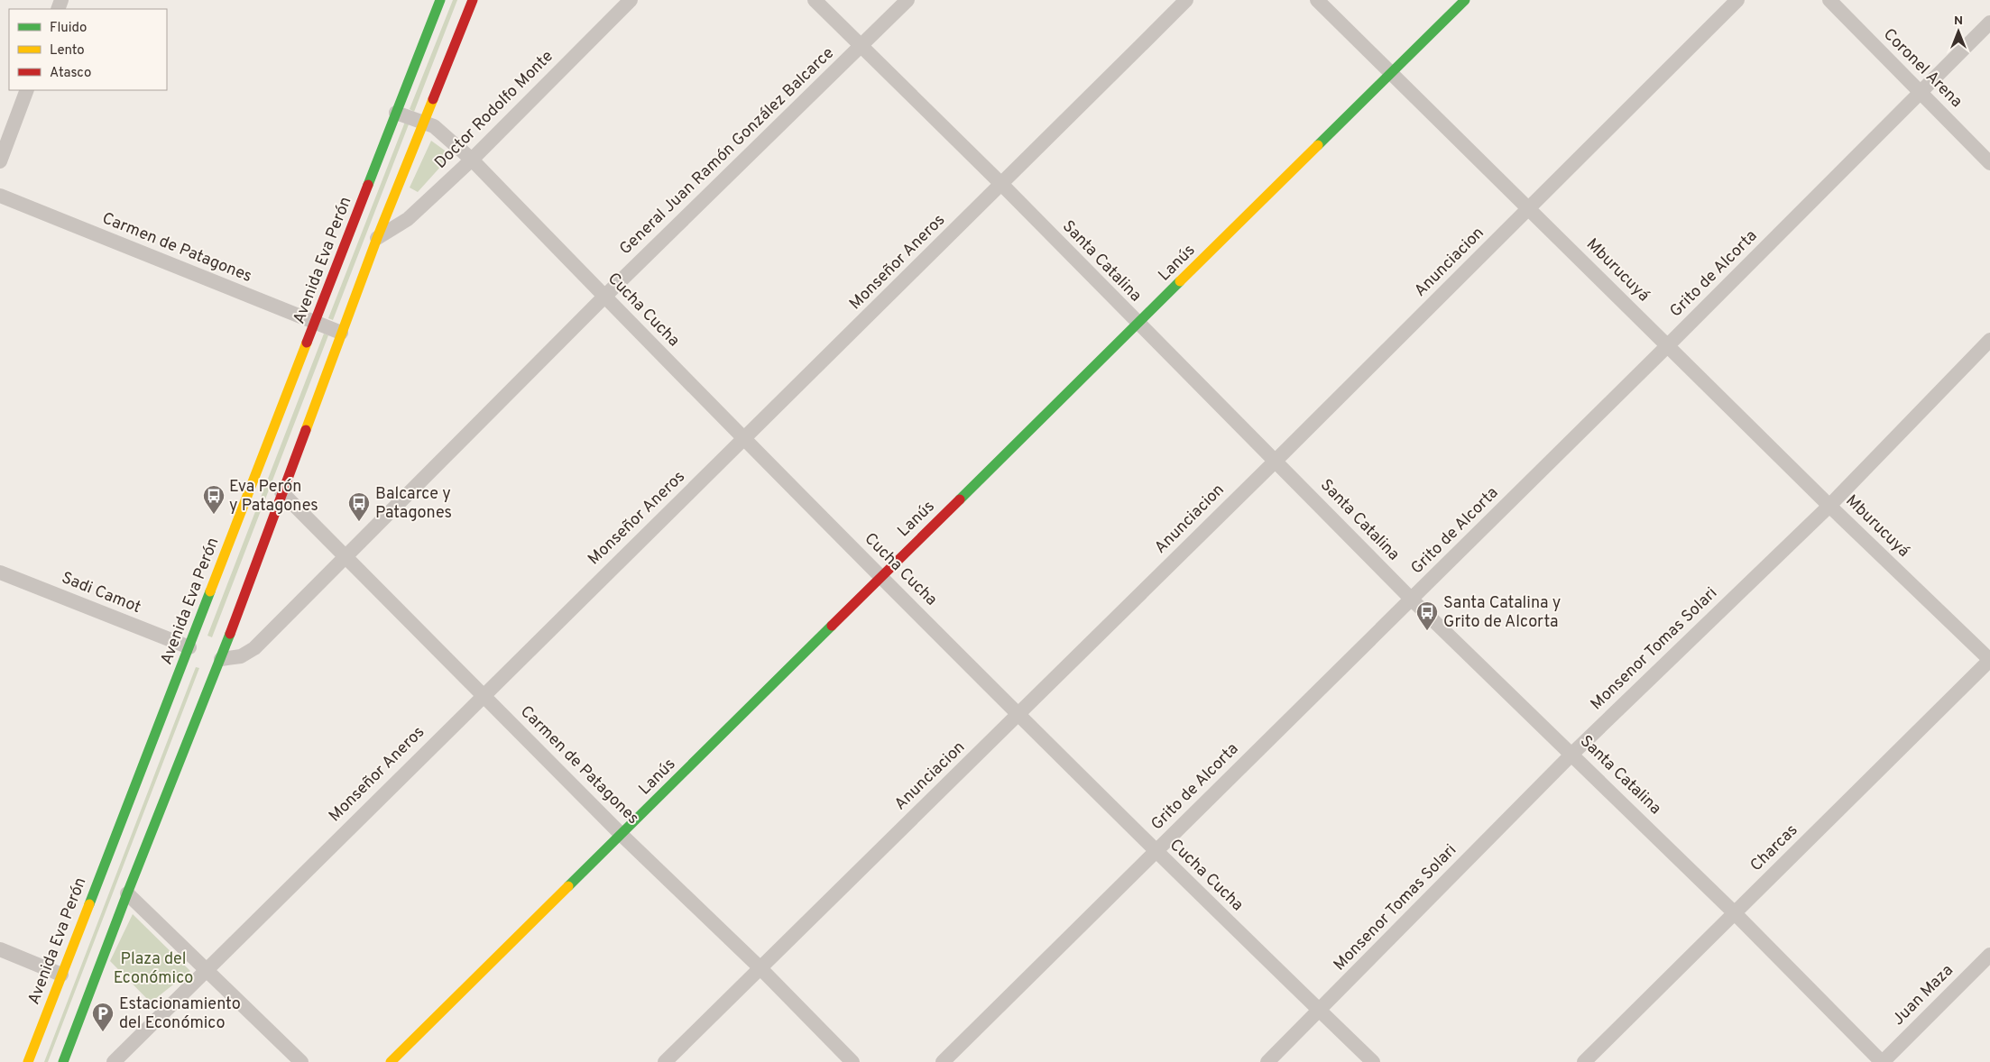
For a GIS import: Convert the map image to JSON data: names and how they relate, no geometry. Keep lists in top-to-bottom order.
{
  "streets": {
    "main road": ["Avenida Eva Perón", "Lanús"],
    "street": [
      "Coronel Arena",
      "Doctor Rodolfo Monte",
      "General Juan Ramón González Balcarce",
      "Carmen de Patagones",
      "Santa Catalina",
      "Monseñor Aneros",
      "Anunciacion",
      "Mburucuyá",
      "Grito de Alcorta",
      "Cucha Cucha",
      "Sadi Camot",
      "Monsenor Tomas Solari",
      "Charcas",
      "Juan Maza"
    ]
  },
  "crossings": [
    ["Coronel Arena", "Grito de Alcorta"],
    ["Doctor Rodolfo Monte", "Cucha Cucha"],
    ["General Juan Ramón González Balcarce", "Carmen de Patagones"],
    ["General Juan Ramón González Balcarce", "Santa Catalina"],
    ["General Juan Ramón González Balcarce", "Cucha Cucha"],
    ["Carmen de Patagones", "Avenida Eva Perón"],
    ["Carmen de Patagones", "Monseñor Aneros"],
    ["Carmen de Patagones", "Anunciacion"],
    ["Carmen de Patagones", "Lanús"],
    ["Avenida Eva Perón", "Cucha Cucha"],
    ["Avenida Eva Perón", "Sadi Camot"],
    ["Santa Catalina", "Monseñor Aneros"],
    ["Santa Catalina", "Anunciacion"],
    ["Santa Catalina", "Lanús"],
    ["Santa Catalina", "Grito de Alcorta"],
    ["Santa Catalina", "Monsenor Tomas Solari"],
    ["Santa Catalina", "Charcas"],
    ["Santa Catalina", "Juan Maza"],
    ["Monseñor Aneros", "Cucha Cucha"],
    ["Anunciacion", "Mburucuyá"],
    ["Anunciacion", "Cucha Cucha"],
    ["Lanús", "Mburucuyá"],
    ["Lanús", "Cucha Cucha"],
    ["Mburucuyá", "Grito de Alcorta"],
    ["Mburucuyá", "Monsenor Tomas Solari"],
    ["Mburucuyá", "Charcas"],
    ["Grito de Alcorta", "Cucha Cucha"],
    ["Cucha Cucha", "Monsenor Tomas Solari"]
  ],
  "parks": ["Plaza del Económico"],
  "places": {
    "bus stop": ["Eva Perón y Patagones", "Balcarce y Patagones", "Santa Catalina y Grito de Alcorta"],
    "parking": ["Estacionamiento del Económico"]
  },
  "legend": ["Fluido", "Lento", "Atasco"],
  "north": "top"
}
